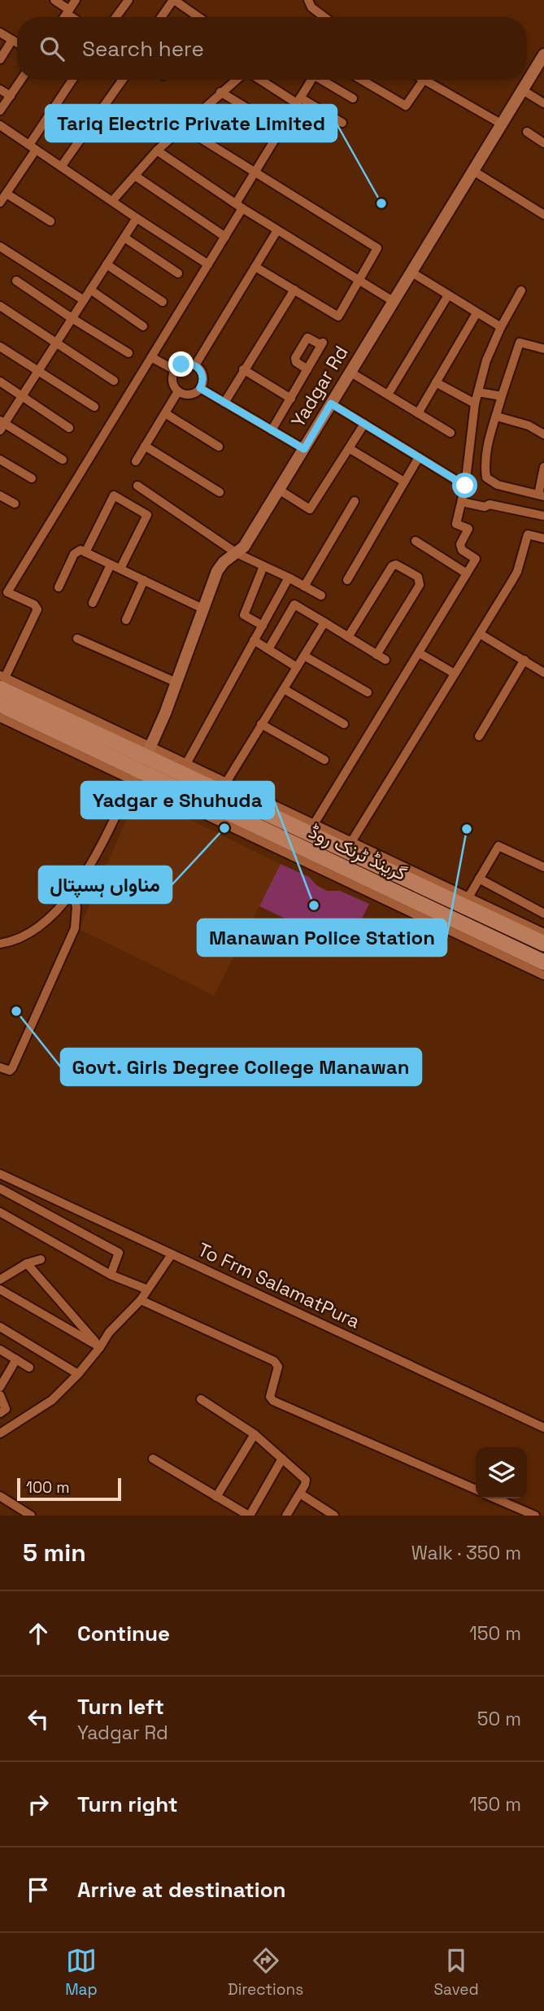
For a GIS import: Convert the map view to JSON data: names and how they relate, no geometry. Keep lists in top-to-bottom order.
{
  "streets": {
    "highway": ["گرینڈ ٹرنک روڈ"],
    "street": ["Yadgar Rd", "To Frm SalamatPura"]
  },
  "crossings": [
    ["Yadgar Rd", "گرینڈ ٹرنک روڈ"]
  ],
  "places": [
    "Tariq Electric Private Limited",
    "مناواں ہسپتال",
    "Manawan Police Station",
    "Yadgar e Shuhuda",
    "Govt. Girls Degree College Manawan"
  ],
  "scale_bar": "100 m",
  "page": {
    "search": "Search here",
    "scale": "100 m",
    "heading": ["5 min", "Walk · 350 m"],
    "list": [
      ["Continue", "150 m"],
      ["Turn left", "Yadgar Rd", "50 m"],
      ["Turn right", "150 m"],
      "Arrive at destination"
    ],
    "nav": ["Map", "Directions", "Saved"]
  }
}
